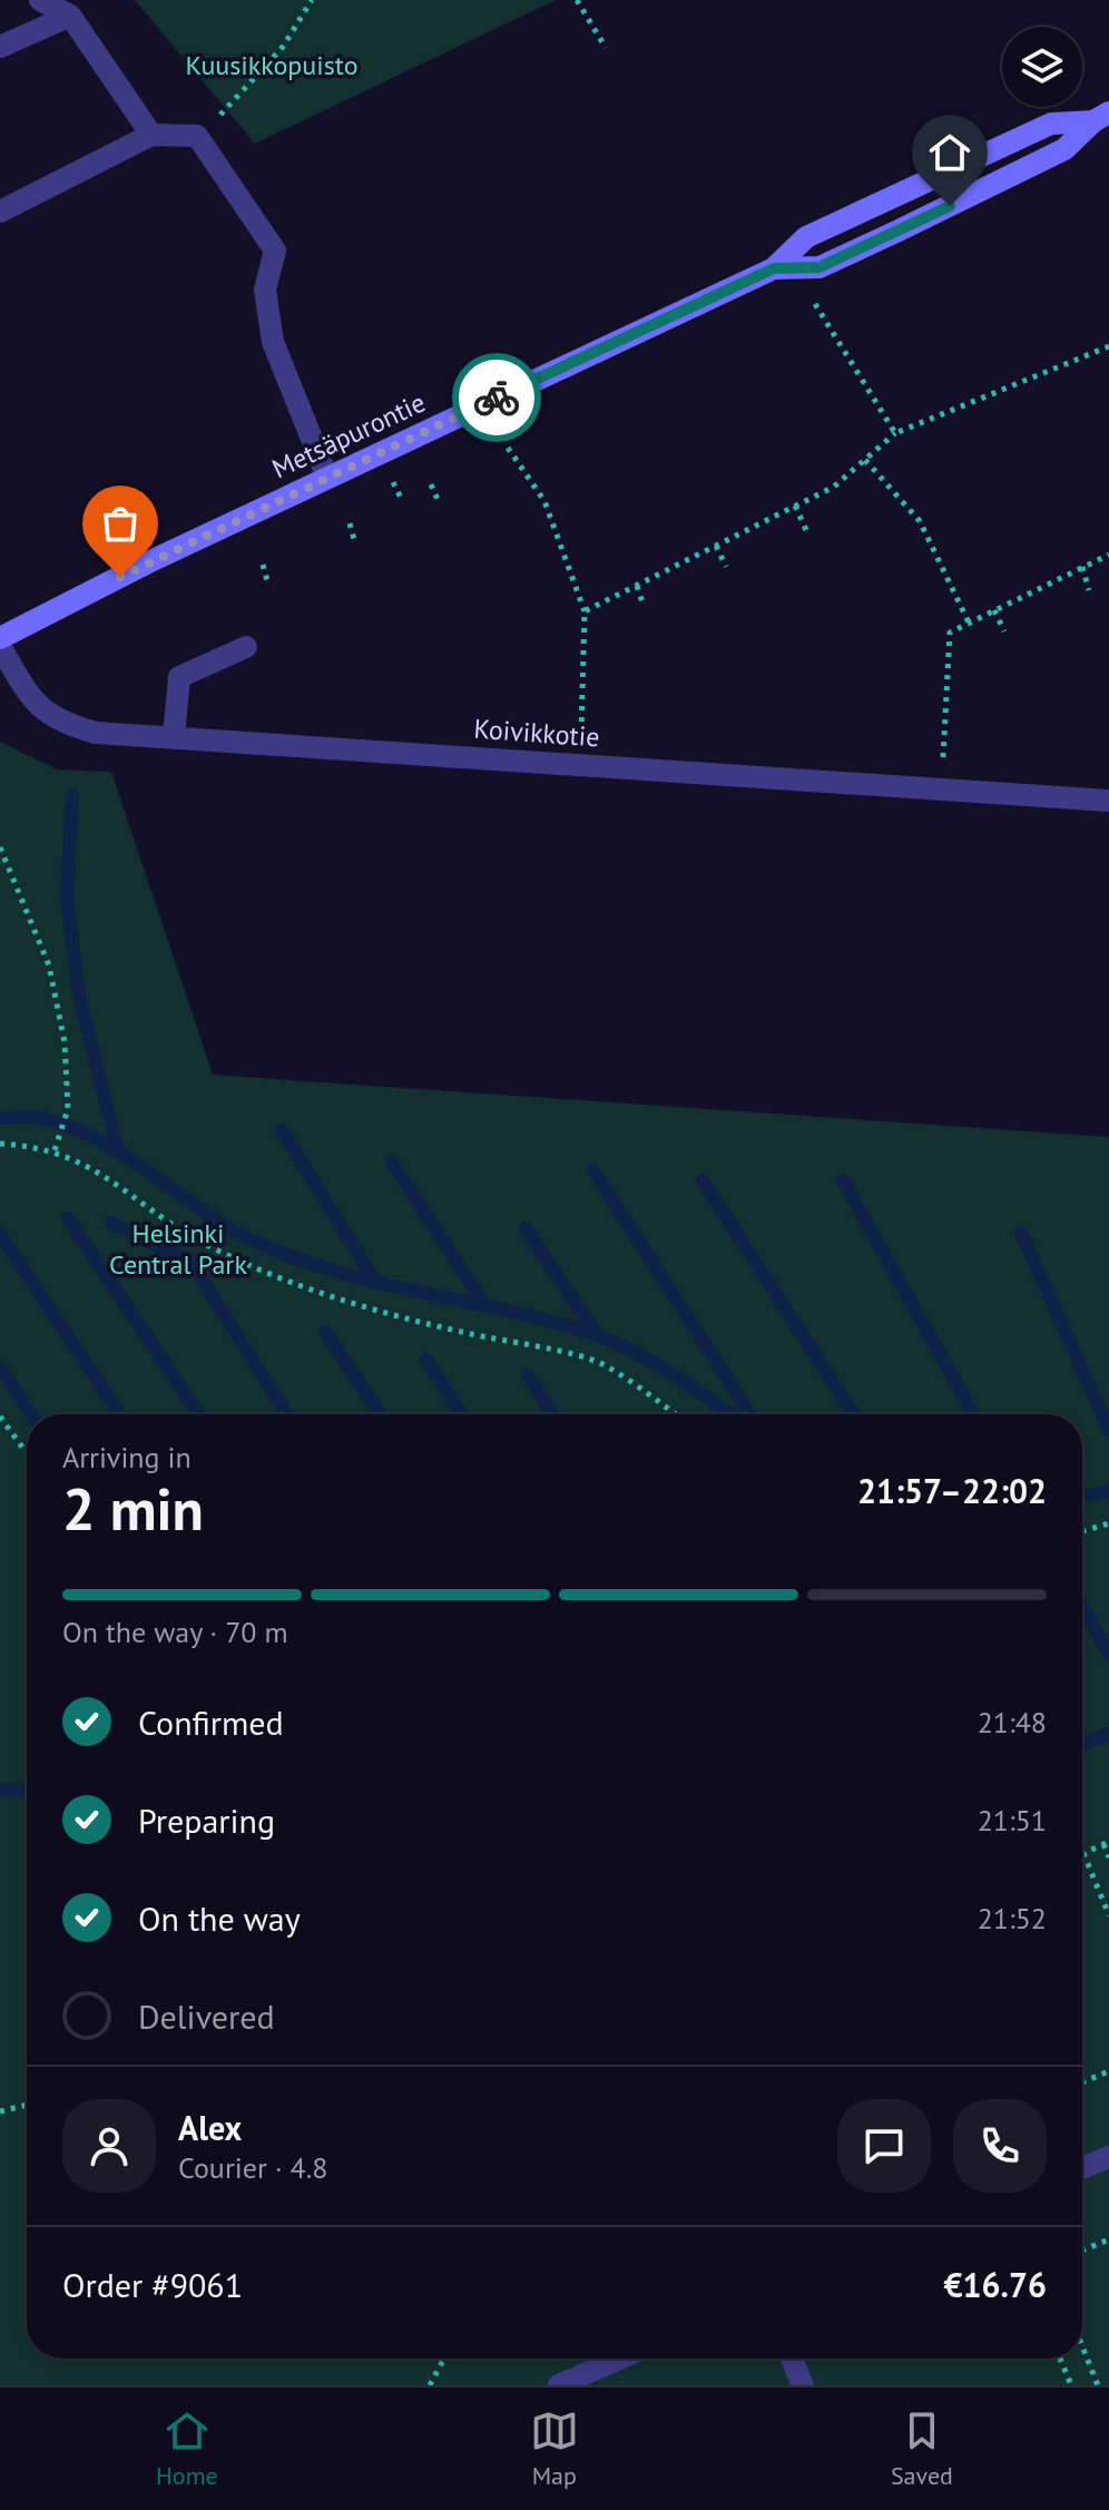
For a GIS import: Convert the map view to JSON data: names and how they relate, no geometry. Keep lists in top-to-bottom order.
{
  "streets": {
    "street": ["Metsäpurontie", "Koivikkotie"]
  },
  "parks": ["Kuusikkopuisto", "Helsinki Central Park"],
  "page": {
    "heading": ["2 min", "Arriving in", "21:57–22:02"],
    "panel": [
      "Alex",
      "Courier · 4.8",
      "Order #9061",
      "€16.76"
    ],
    "bar": "On the way · 70 m",
    "list": [
      ["Confirmed", "21:48"],
      ["Preparing", "21:51"],
      ["On the way", "21:52"],
      "Delivered"
    ],
    "tabs": ["Home", "Map", "Saved"]
  }
}
